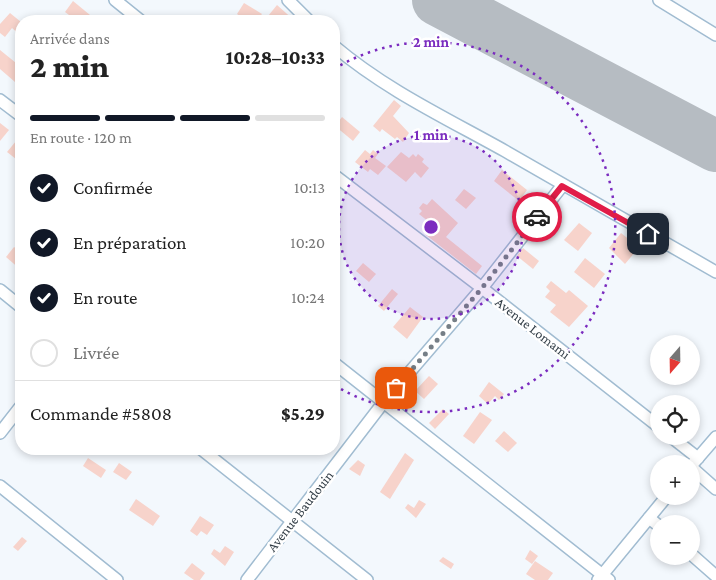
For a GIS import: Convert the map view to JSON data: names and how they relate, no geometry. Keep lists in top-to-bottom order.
{
  "streets": {
    "street": ["Avenue Lomami", "Avenue Baudouin"]
  },
  "crossings": [
    ["Avenue Lomami", "Avenue Baudouin"]
  ],
  "north": "bottom",
  "page": {
    "heading": ["2 min", "Arrivée dans", "10:28–10:33"],
    "panel": ["Commande #5808", "$5.29"],
    "bar": "En route · 120 m",
    "list": [
      ["Confirmée", "10:13"],
      ["En préparation", "10:20"],
      ["En route", "10:24"],
      "Livrée"
    ],
    "map_buttons": ["+", "−"]
  },
  "rings": ["2 min", "1 min"]
}
